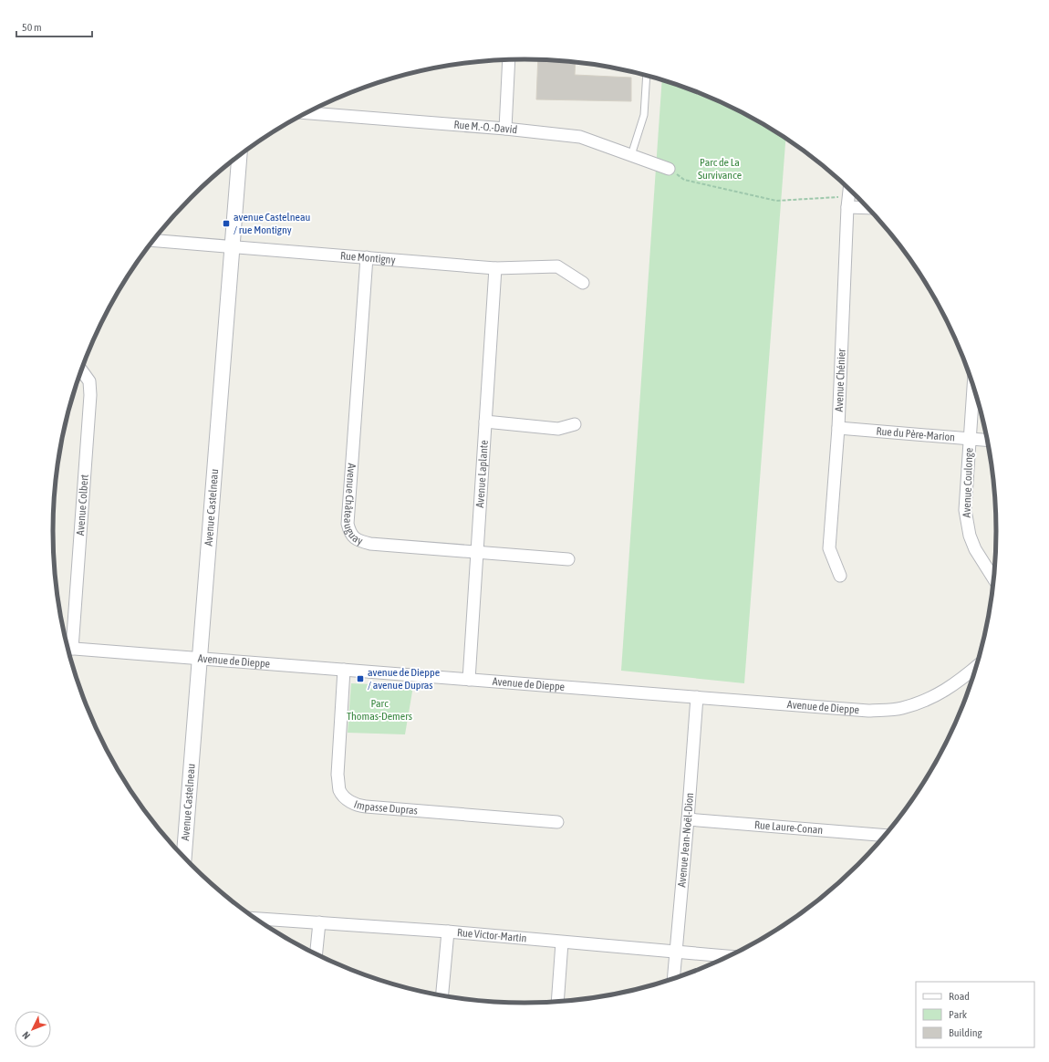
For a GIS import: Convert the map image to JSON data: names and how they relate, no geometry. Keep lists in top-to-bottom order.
{
  "streets": {
    "street": [
      "Rue M.-O.-David",
      "Rue Montigny",
      "Avenue Chénier",
      "Rue du Père-Marion",
      "Avenue Laplante",
      "Avenue Coulonge",
      "Avenue Châteauguay",
      "Avenue Colbert",
      "Avenue Castelneau",
      "Avenue de Dieppe",
      "Impasse Dupras",
      "Rue Laure-Conan",
      "Avenue Jean-Noël-Dion",
      "Rue Victor-Martin"
    ]
  },
  "crossings": [
    ["Rue Montigny", "Avenue Laplante"],
    ["Rue Montigny", "Avenue Châteauguay"],
    ["Rue Montigny", "Avenue Castelneau"],
    ["Avenue Chénier", "Rue du Père-Marion"],
    ["Rue du Père-Marion", "Avenue Coulonge"],
    ["Avenue Laplante", "Avenue Châteauguay"],
    ["Avenue Laplante", "Avenue de Dieppe"],
    ["Avenue Castelneau", "Avenue de Dieppe"],
    ["Avenue de Dieppe", "Impasse Dupras"],
    ["Avenue de Dieppe", "Avenue Jean-Noël-Dion"],
    ["Rue Laure-Conan", "Avenue Jean-Noël-Dion"],
    ["Avenue Jean-Noël-Dion", "Rue Victor-Martin"]
  ],
  "parks": ["Parc de La Survivance", "Parc Thomas-Demers"],
  "places": {
    "transit": ["avenue Castelneau / rue Montigny", "avenue de Dieppe / avenue Dupras"]
  },
  "legend": ["Road", "Park", "Building"],
  "scale_bar": "50 m",
  "north": "bottom left"
}
